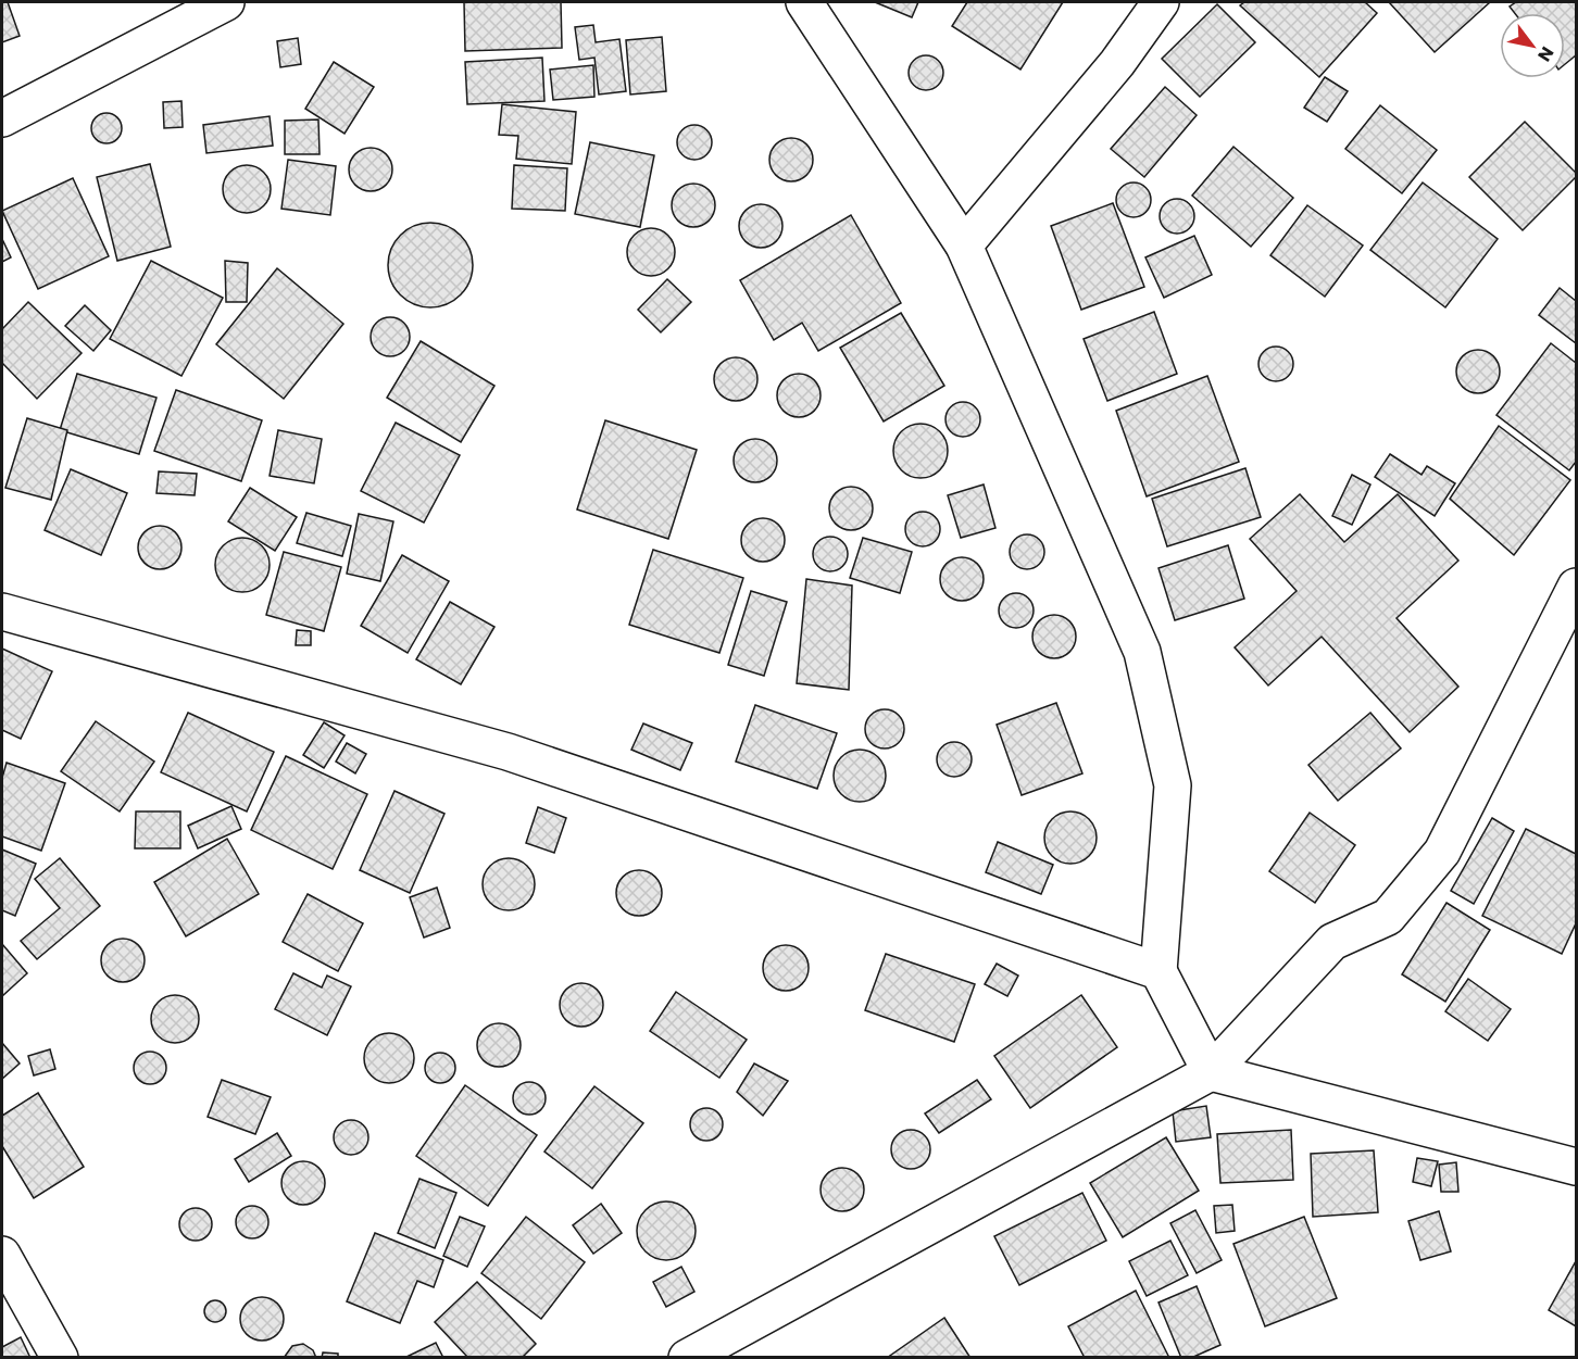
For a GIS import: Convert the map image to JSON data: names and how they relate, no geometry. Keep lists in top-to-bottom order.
{
  "north": "bottom right"
}
